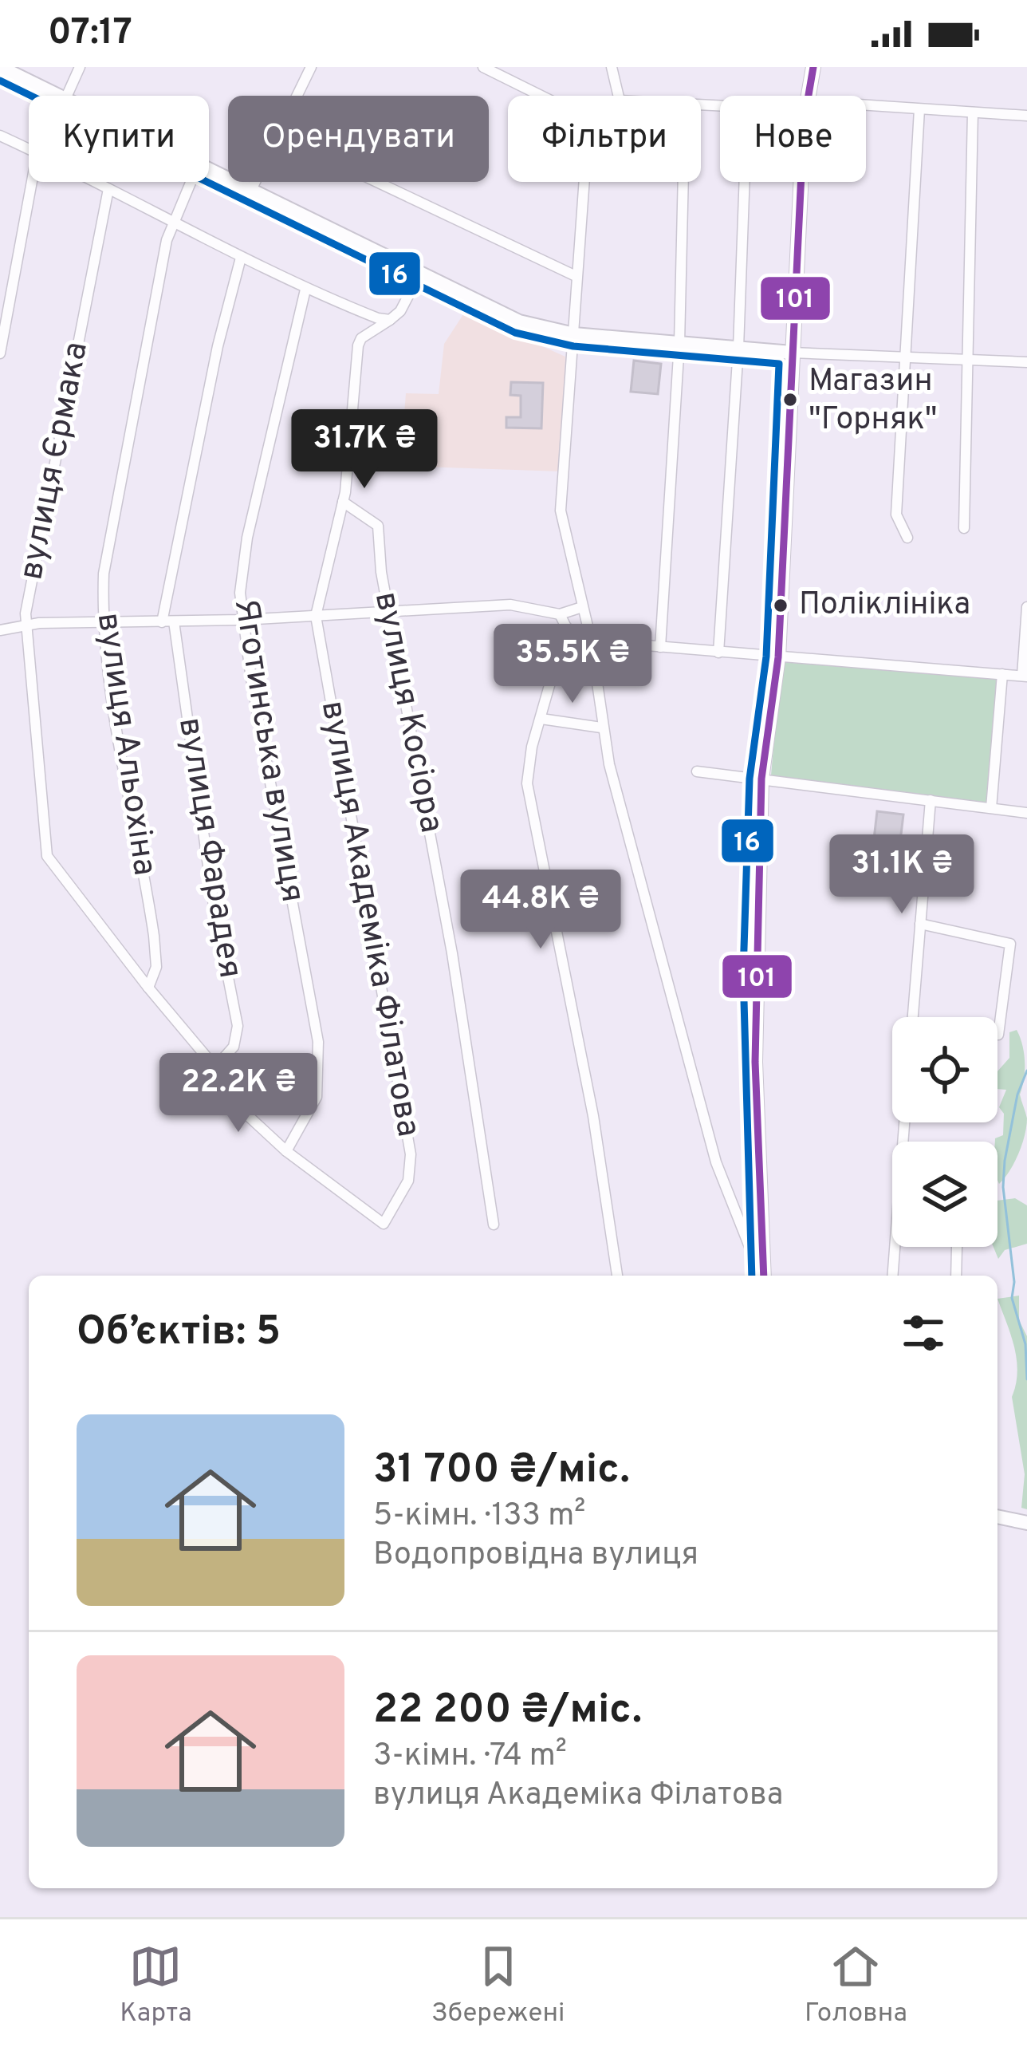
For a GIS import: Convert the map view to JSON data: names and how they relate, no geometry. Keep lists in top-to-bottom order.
{
  "streets": {
    "street": [
      "вулиця Єрмака",
      "вулиця Косіора",
      "вулиця Альохіна",
      "Яготинська вулиця",
      "вулиця Фарадея",
      "вулиця Академіка Філатова"
    ]
  },
  "crossings": [
    ["вулиця Єрмака", "вулиця Альохіна"],
    ["вулиця Єрмака", "вулиця Академіка Філатова"],
    ["вулиця Альохіна", "вулиця Академіка Філатова"],
    ["Яготинська вулиця", "вулиця Академіка Філатова"],
    ["вулиця Фарадея", "вулиця Академіка Філатова"]
  ],
  "places": ["Магазин \"Горняк\"", "Поліклініка"],
  "lines": ["transit line 101", "transit line 16"],
  "page": {
    "status": "07:17",
    "chip": [
      "Купити",
      "Орендувати",
      "Фільтри",
      "Нове"
    ],
    "price": [
      "31.7K ₴",
      "35.5K ₴",
      "31.1K ₴",
      "44.8K ₴",
      "22.2K ₴"
    ],
    "heading": "Об’єктів: 5",
    "list": [
      {
        "name": "31 700 ₴/міс.",
        "note": "5-кімн. · 133 m² · Водопровідна вулиця"
      },
      {
        "name": "22 200 ₴/міс.",
        "note": "3-кімн. · 74 m² · вулиця Академіка Філатова"
      }
    ],
    "tabs": ["Карта", "Збережені", "Головна"]
  }
}
